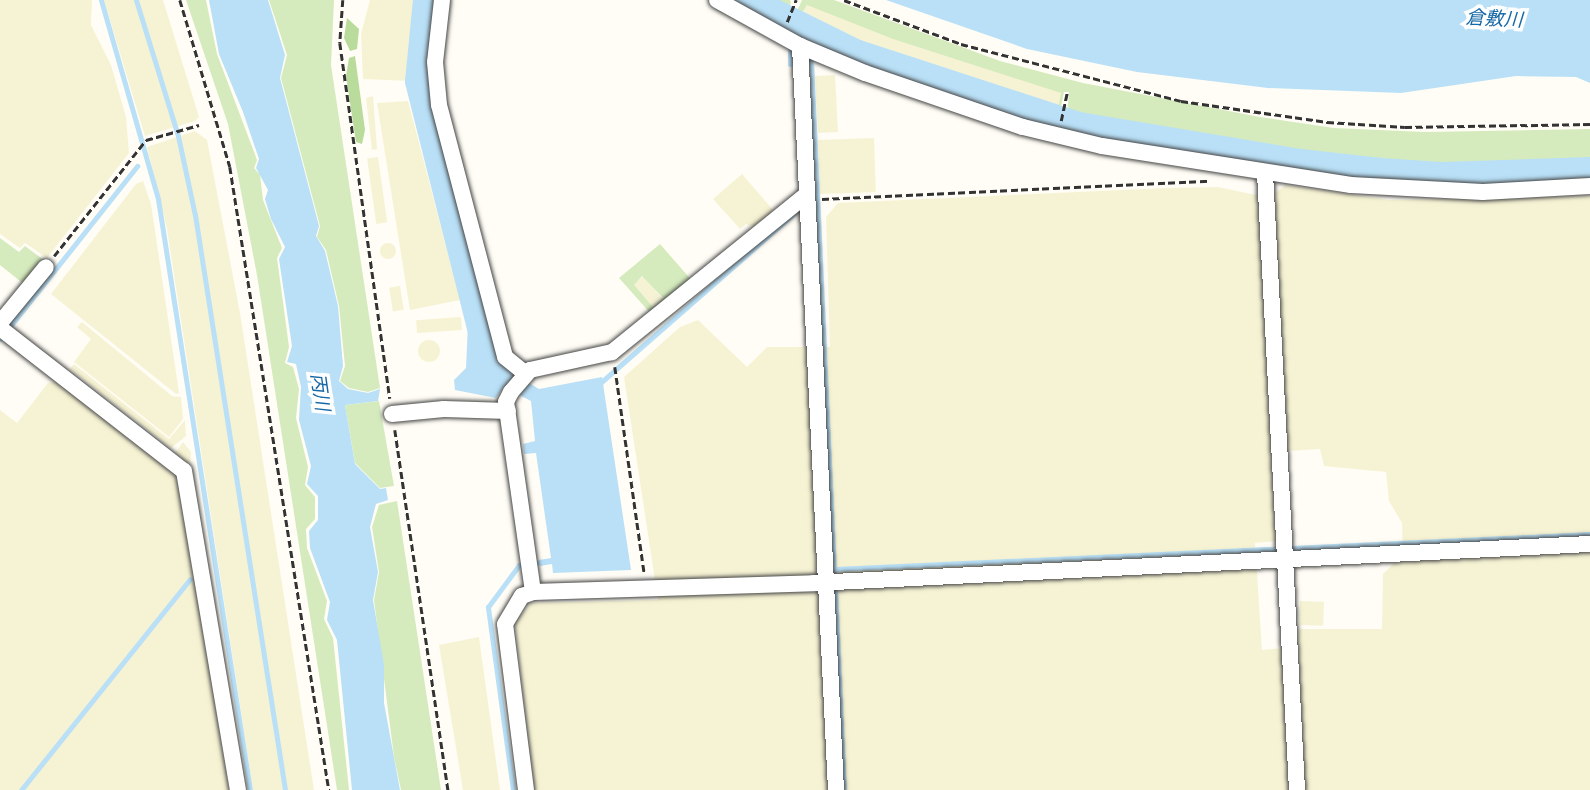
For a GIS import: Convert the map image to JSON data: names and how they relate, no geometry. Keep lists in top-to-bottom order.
{
  "water": ["倉敷川", "丙川"]
}
